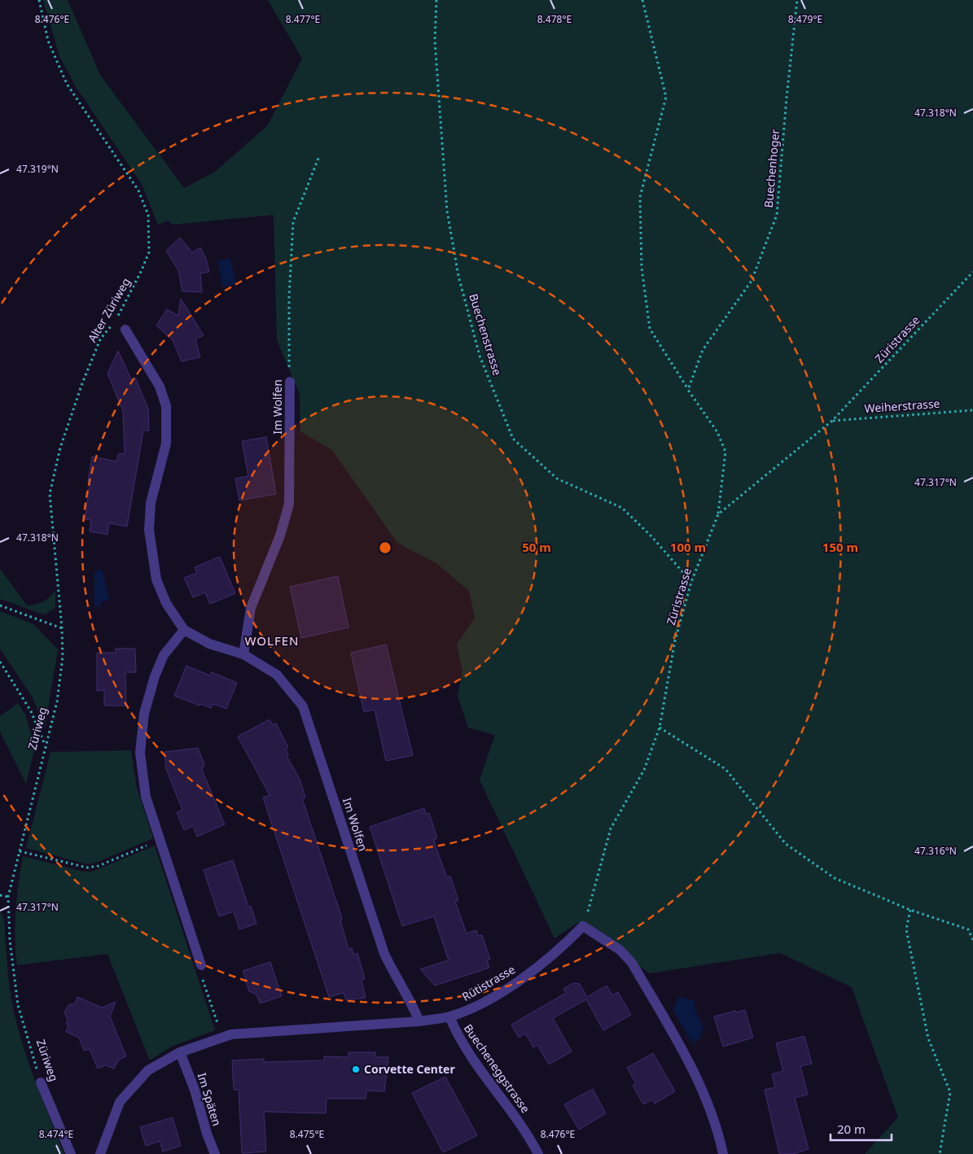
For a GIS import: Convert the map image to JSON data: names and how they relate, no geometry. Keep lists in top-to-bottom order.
{
  "streets": {
    "street": [
      "Im Wolfen",
      "Züriweg",
      "Rütistrasse",
      "Buecheneggstrasse",
      "Im Späten"
    ],
    "path": [
      "Buechenhoger",
      "Alter Züriweg",
      "Buechenstrasse",
      "Züristrasse",
      "Weiherstrasse"
    ]
  },
  "crossings": [
    ["Alter Züriweg", "Züriweg"],
    ["Buechenstrasse", "Züristrasse"],
    ["Züristrasse", "Weiherstrasse"],
    ["Züristrasse", "Rütistrasse"],
    ["Im Wolfen", "Rütistrasse"],
    ["Rütistrasse", "Buecheneggstrasse"],
    ["Rütistrasse", "Im Späten"]
  ],
  "districts": ["WOLFEN"],
  "places": ["Corvette Center"],
  "scale_bar": "20 m",
  "coordinates": [
    "8.476°E",
    "8.477°E",
    "8.478°E",
    "8.479°E",
    "47.318°N",
    "47.319°N",
    "47.317°N",
    "47.316°N",
    "8.474°E",
    "8.475°E"
  ],
  "rings": ["50 m", "100 m", "150 m"]
}
